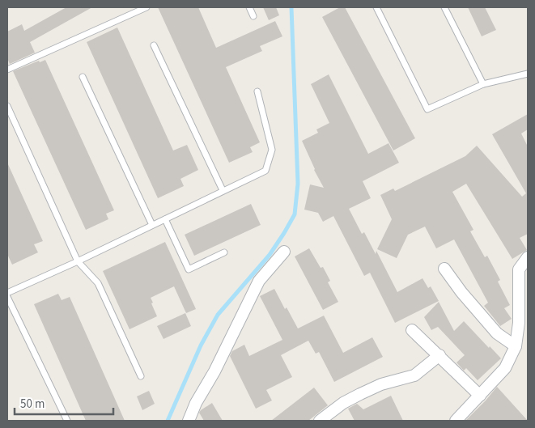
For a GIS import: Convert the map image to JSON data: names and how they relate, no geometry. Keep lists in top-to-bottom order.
{
  "scale_bar": "50 m"
}
